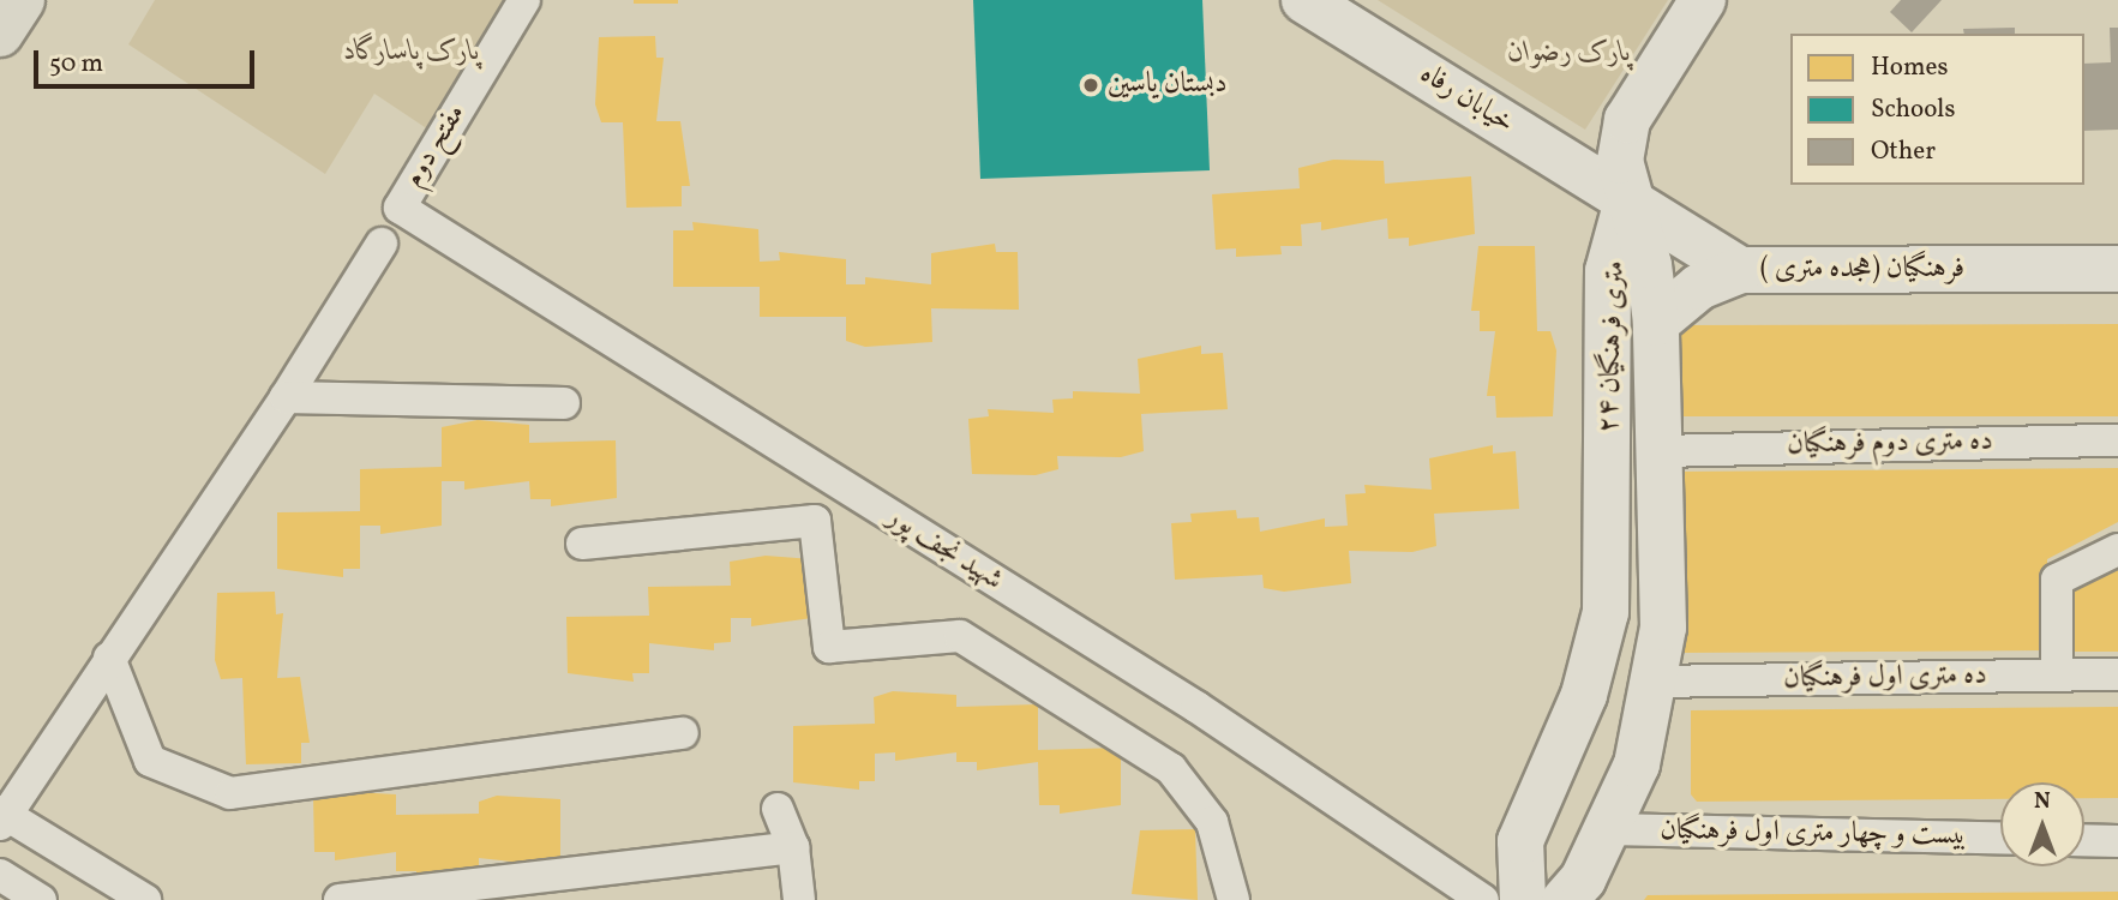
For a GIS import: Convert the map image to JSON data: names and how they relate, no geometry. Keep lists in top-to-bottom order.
{
  "streets": {
    "street": [
      "خیابان رفاه",
      "مفتح دوم",
      "فرهنگیان (هجده متری )",
      "۲۴ متری فرهنگیان",
      "ده متری دوم فرهنگیان",
      "شهید نجف پور",
      "ده متری اول فرهنگیان",
      "بیست و چهار متری اول فرهنگیان"
    ]
  },
  "crossings": [
    ["خیابان رفاه", "فرهنگیان (هجده متری )"],
    ["خیابان رفاه", "۲۴ متری فرهنگیان"],
    ["مفتح دوم", "شهید نجف پور"],
    ["فرهنگیان (هجده متری )", "۲۴ متری فرهنگیان"],
    ["۲۴ متری فرهنگیان", "ده متری دوم فرهنگیان"],
    ["۲۴ متری فرهنگیان", "ده متری اول فرهنگیان"],
    ["۲۴ متری فرهنگیان", "بیست و چهار متری اول فرهنگیان"]
  ],
  "parks": ["پارک پاسارگاد", "پارک رضوان"],
  "places": ["دبستان یاسین"],
  "legend": ["Homes", "Schools", "Other"],
  "scale_bar": "50 m",
  "north": "top"
}
